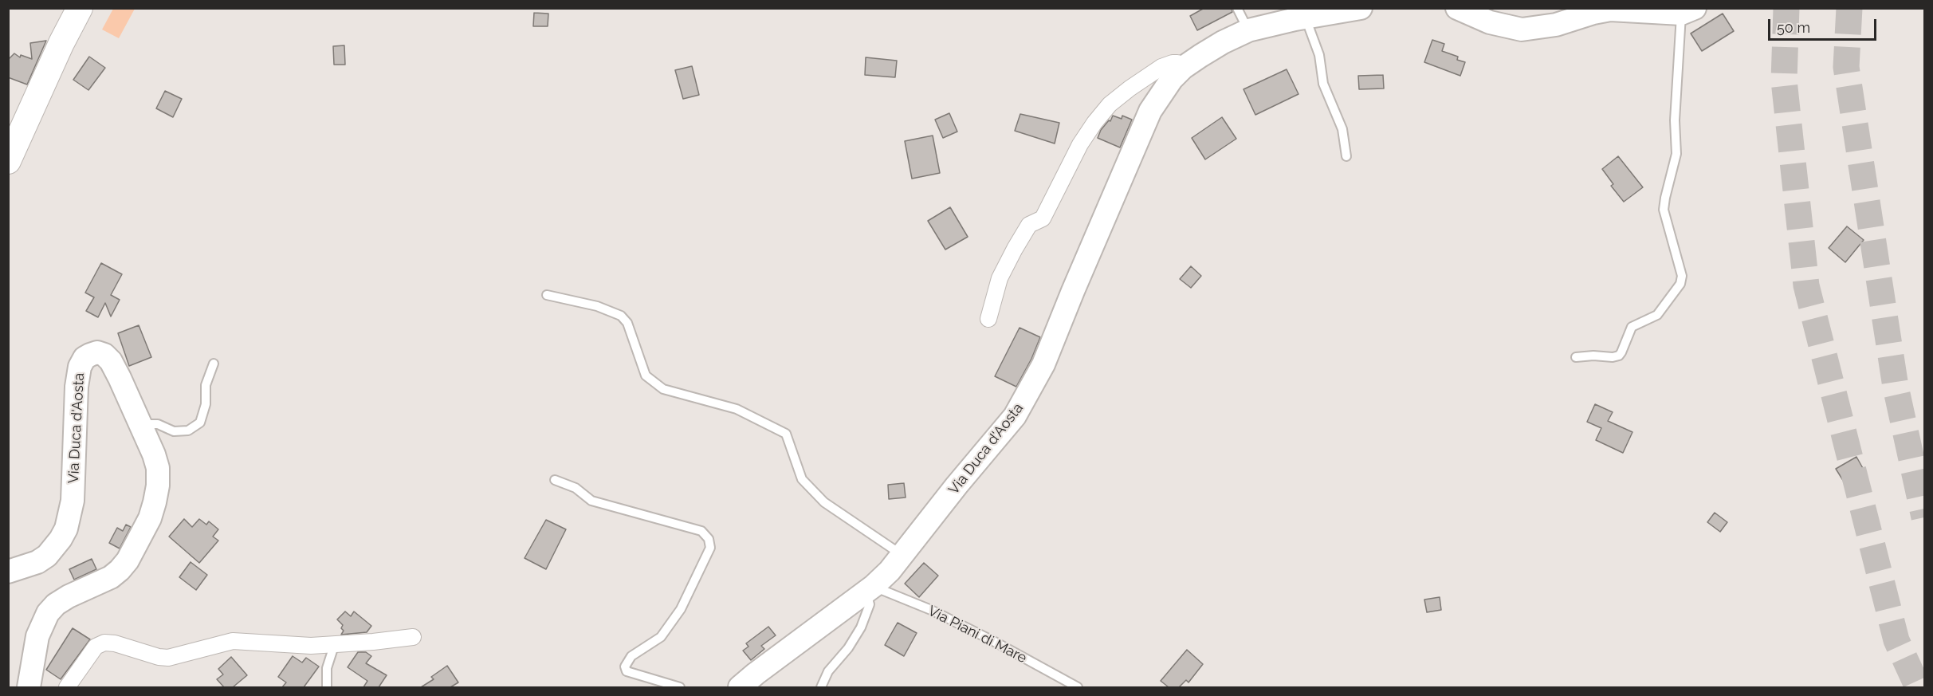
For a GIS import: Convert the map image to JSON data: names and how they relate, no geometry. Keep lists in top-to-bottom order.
{
  "streets": {
    "main road": ["Via Duca d'Aosta"],
    "lane": ["Via Piani di Mare"]
  },
  "crossings": [
    ["Via Duca d'Aosta", "Via Piani di Mare"]
  ],
  "scale_bar": "50 m"
}
